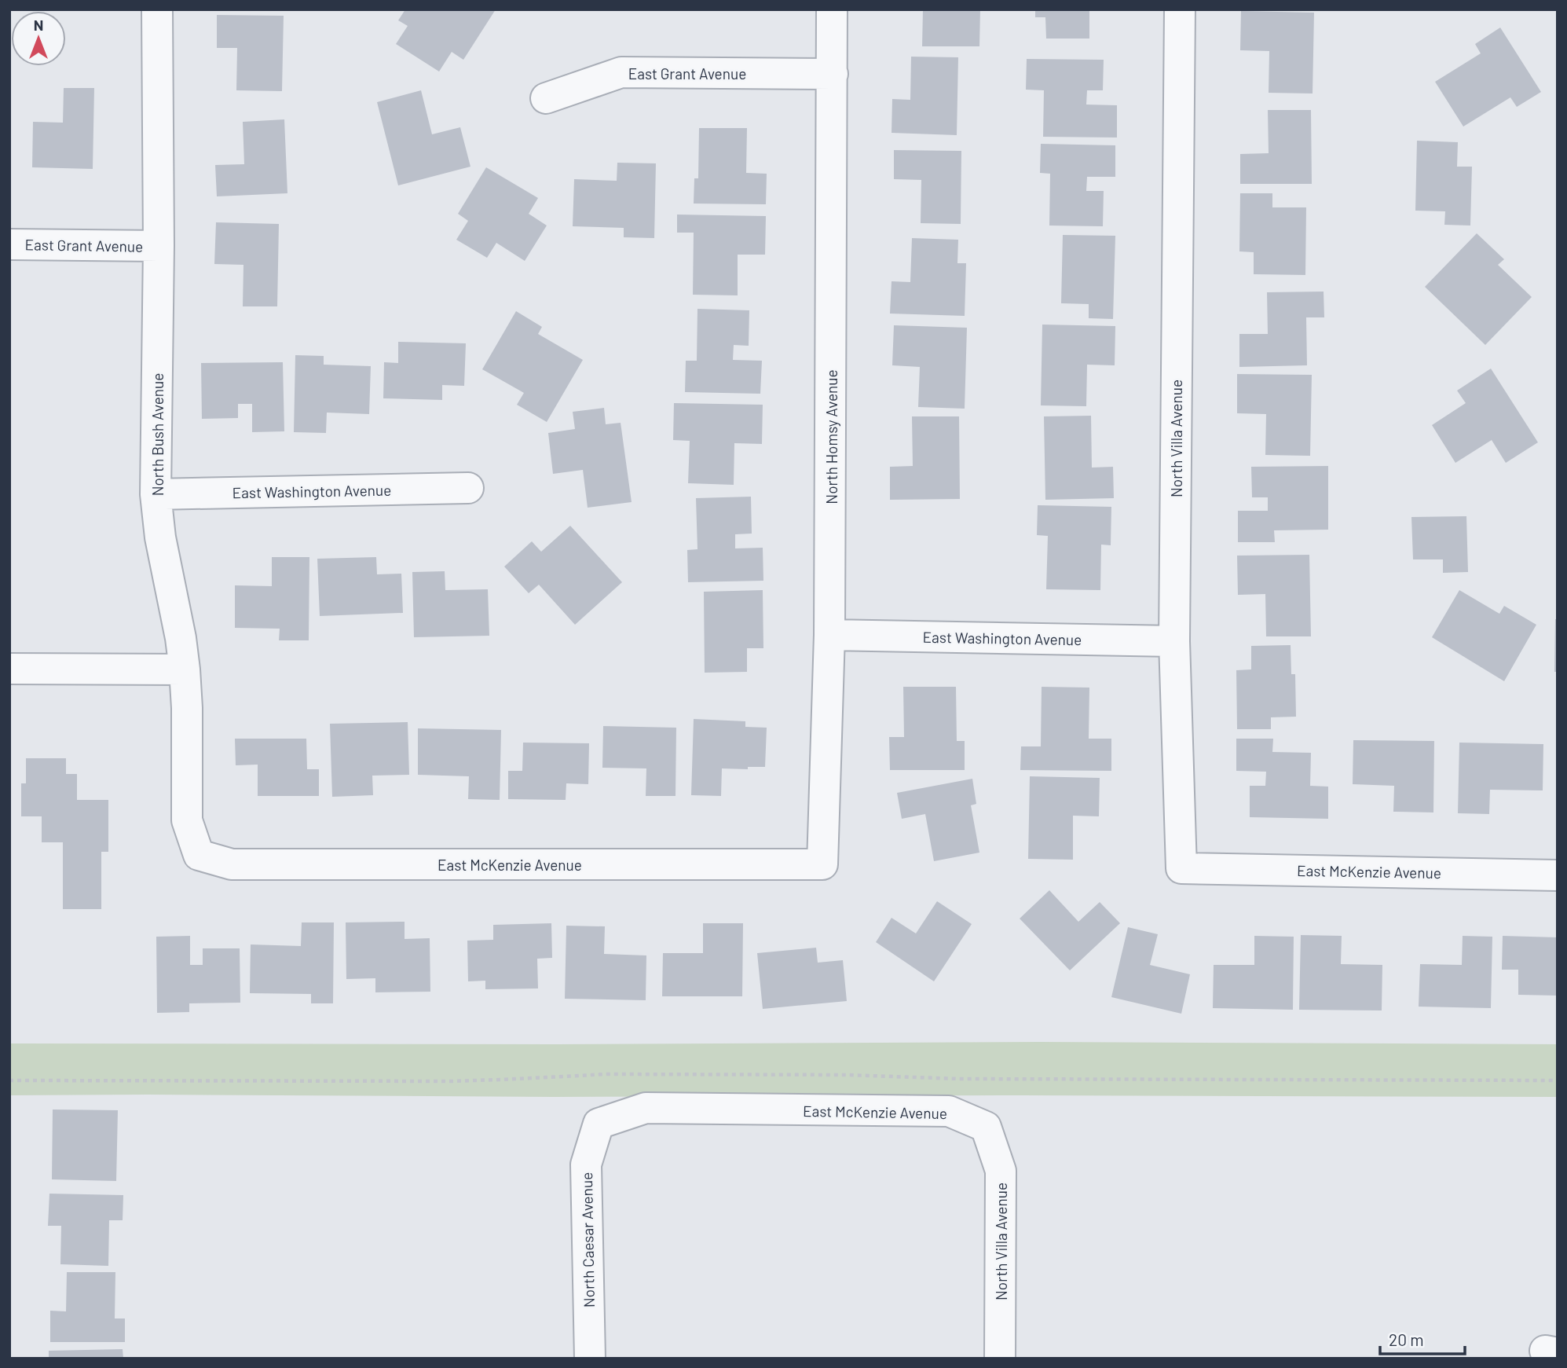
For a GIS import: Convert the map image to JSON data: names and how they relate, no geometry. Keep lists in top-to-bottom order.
{
  "streets": {
    "street": [
      "East Grant Avenue",
      "North Bush Avenue",
      "North Homsy Avenue",
      "North Villa Avenue",
      "East Washington Avenue",
      "East McKenzie Avenue",
      "North Caesar Avenue"
    ]
  },
  "crossings": [
    ["East Grant Avenue", "North Bush Avenue"],
    ["East Grant Avenue", "North Homsy Avenue"],
    ["North Bush Avenue", "East Washington Avenue"],
    ["North Bush Avenue", "East McKenzie Avenue"],
    ["North Homsy Avenue", "East Washington Avenue"],
    ["North Homsy Avenue", "East McKenzie Avenue"],
    ["North Villa Avenue", "East Washington Avenue"],
    ["North Villa Avenue", "East McKenzie Avenue"],
    ["East McKenzie Avenue", "North Caesar Avenue"]
  ],
  "scale_bar": "20 m",
  "north": "top"
}
